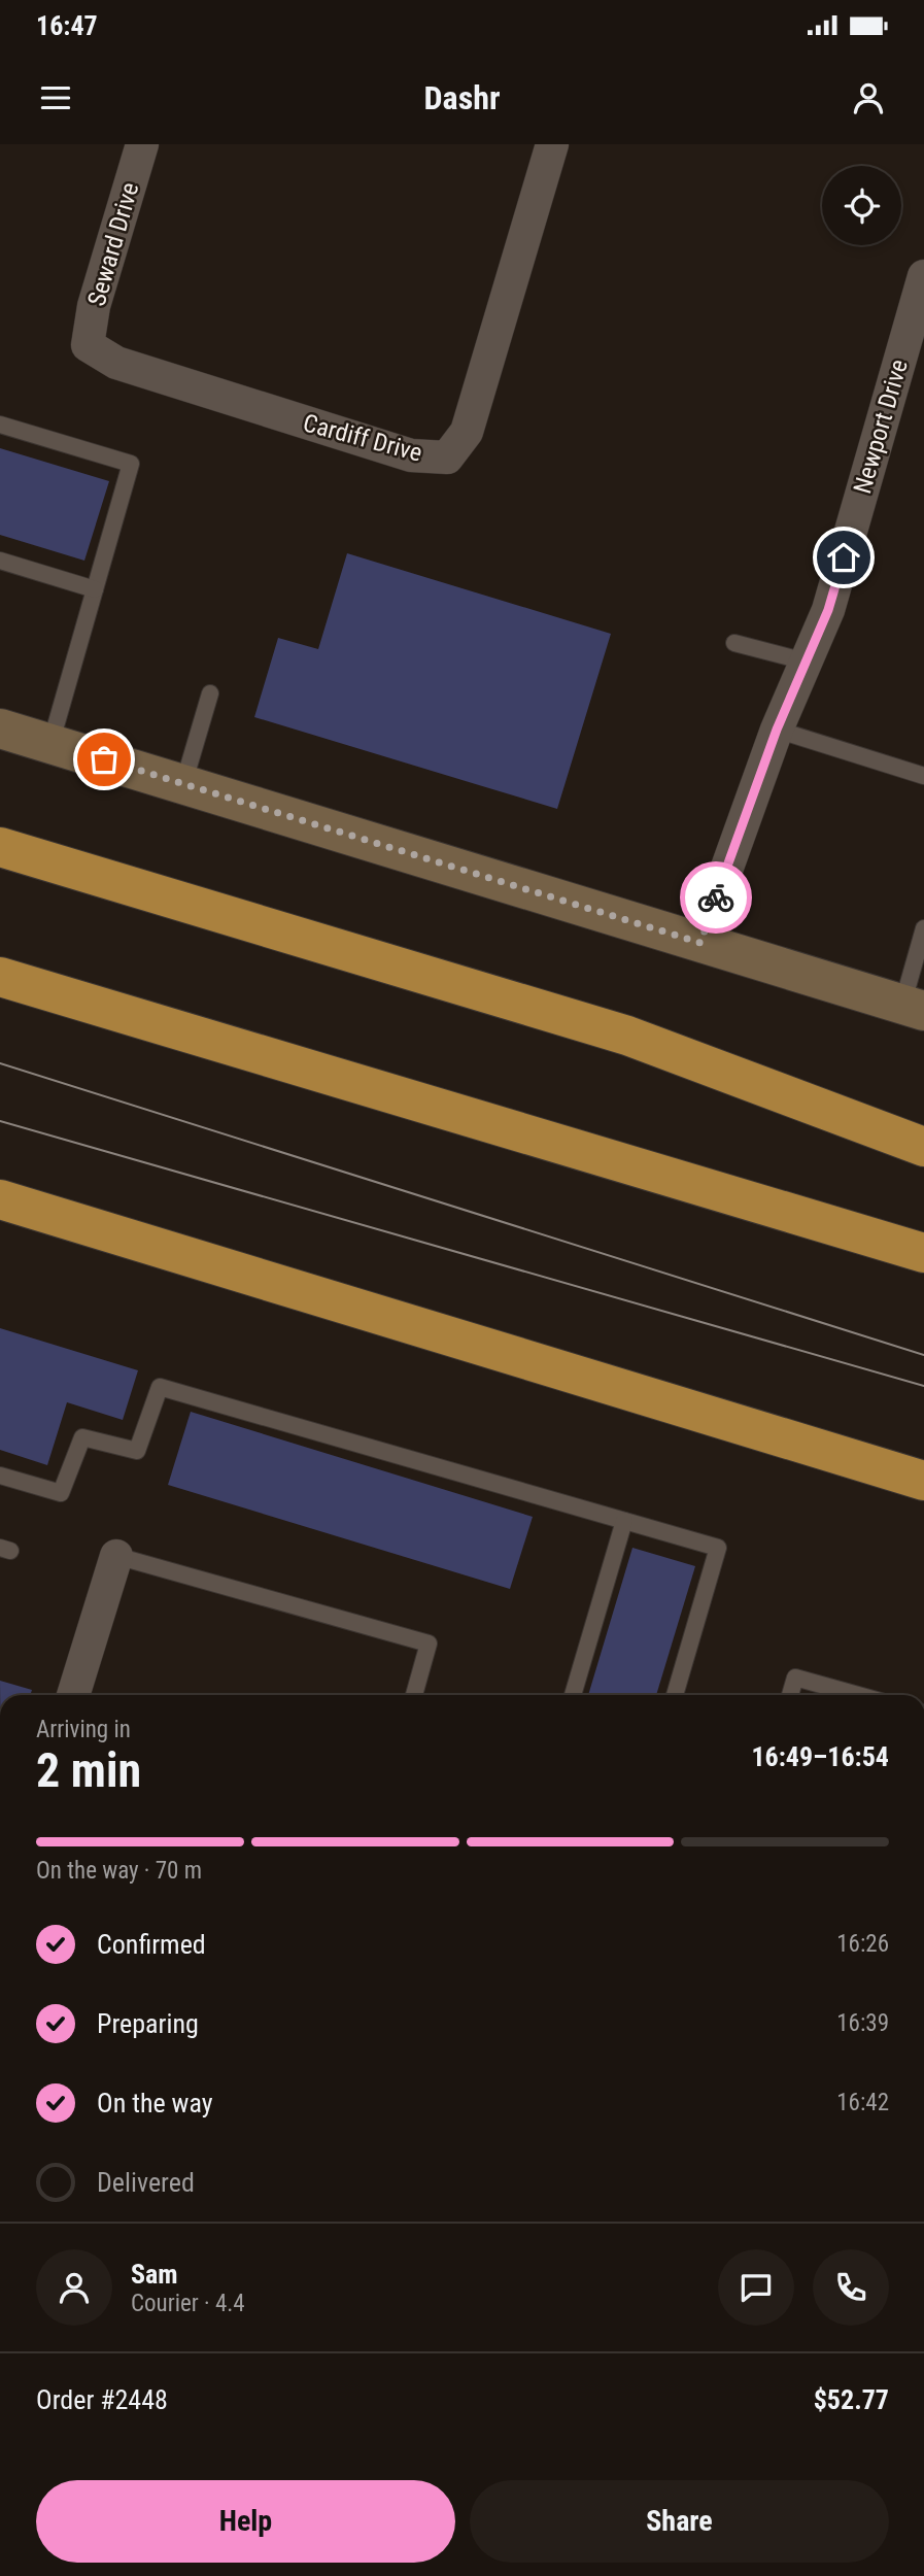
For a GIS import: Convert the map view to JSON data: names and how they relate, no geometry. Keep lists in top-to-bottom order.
{
  "streets": {
    "street": ["Seward Drive", "Newport Drive", "Cardiff Drive"]
  },
  "crossings": [
    ["Seward Drive", "Cardiff Drive"]
  ],
  "page": {
    "status": "16:47",
    "header": "Dashr",
    "heading": ["2 min", "Arriving in", "16:49–16:54"],
    "panel": [
      "Sam",
      "Courier · 4.4",
      "Order #2448",
      "$52.77"
    ],
    "bar": "On the way · 70 m",
    "list": [
      ["Confirmed", "16:26"],
      ["Preparing", "16:39"],
      ["On the way", "16:42"],
      "Delivered"
    ],
    "buttons": ["Help", "Share"]
  }
}
